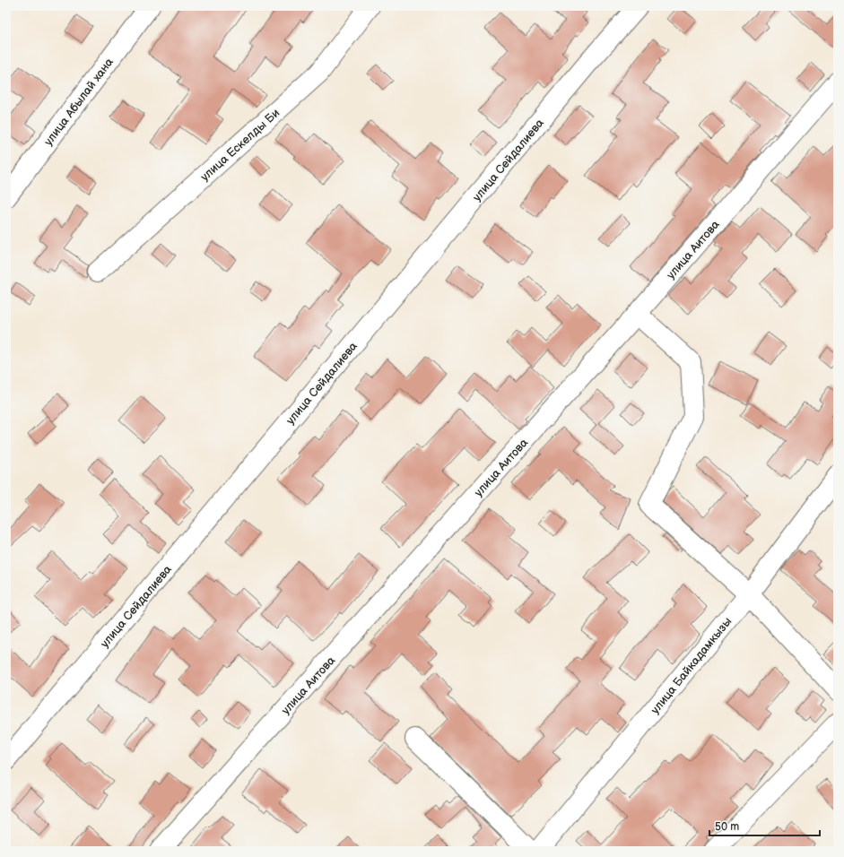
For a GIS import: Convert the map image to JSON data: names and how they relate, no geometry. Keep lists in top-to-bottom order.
{
  "streets": {
    "street": [
      "улица Абылай хана",
      "улица Ескелды Би",
      "улица Сейдалиева",
      "улица Аитова",
      "улица Байкадамкызы"
    ]
  },
  "scale_bar": "50 m"
}
